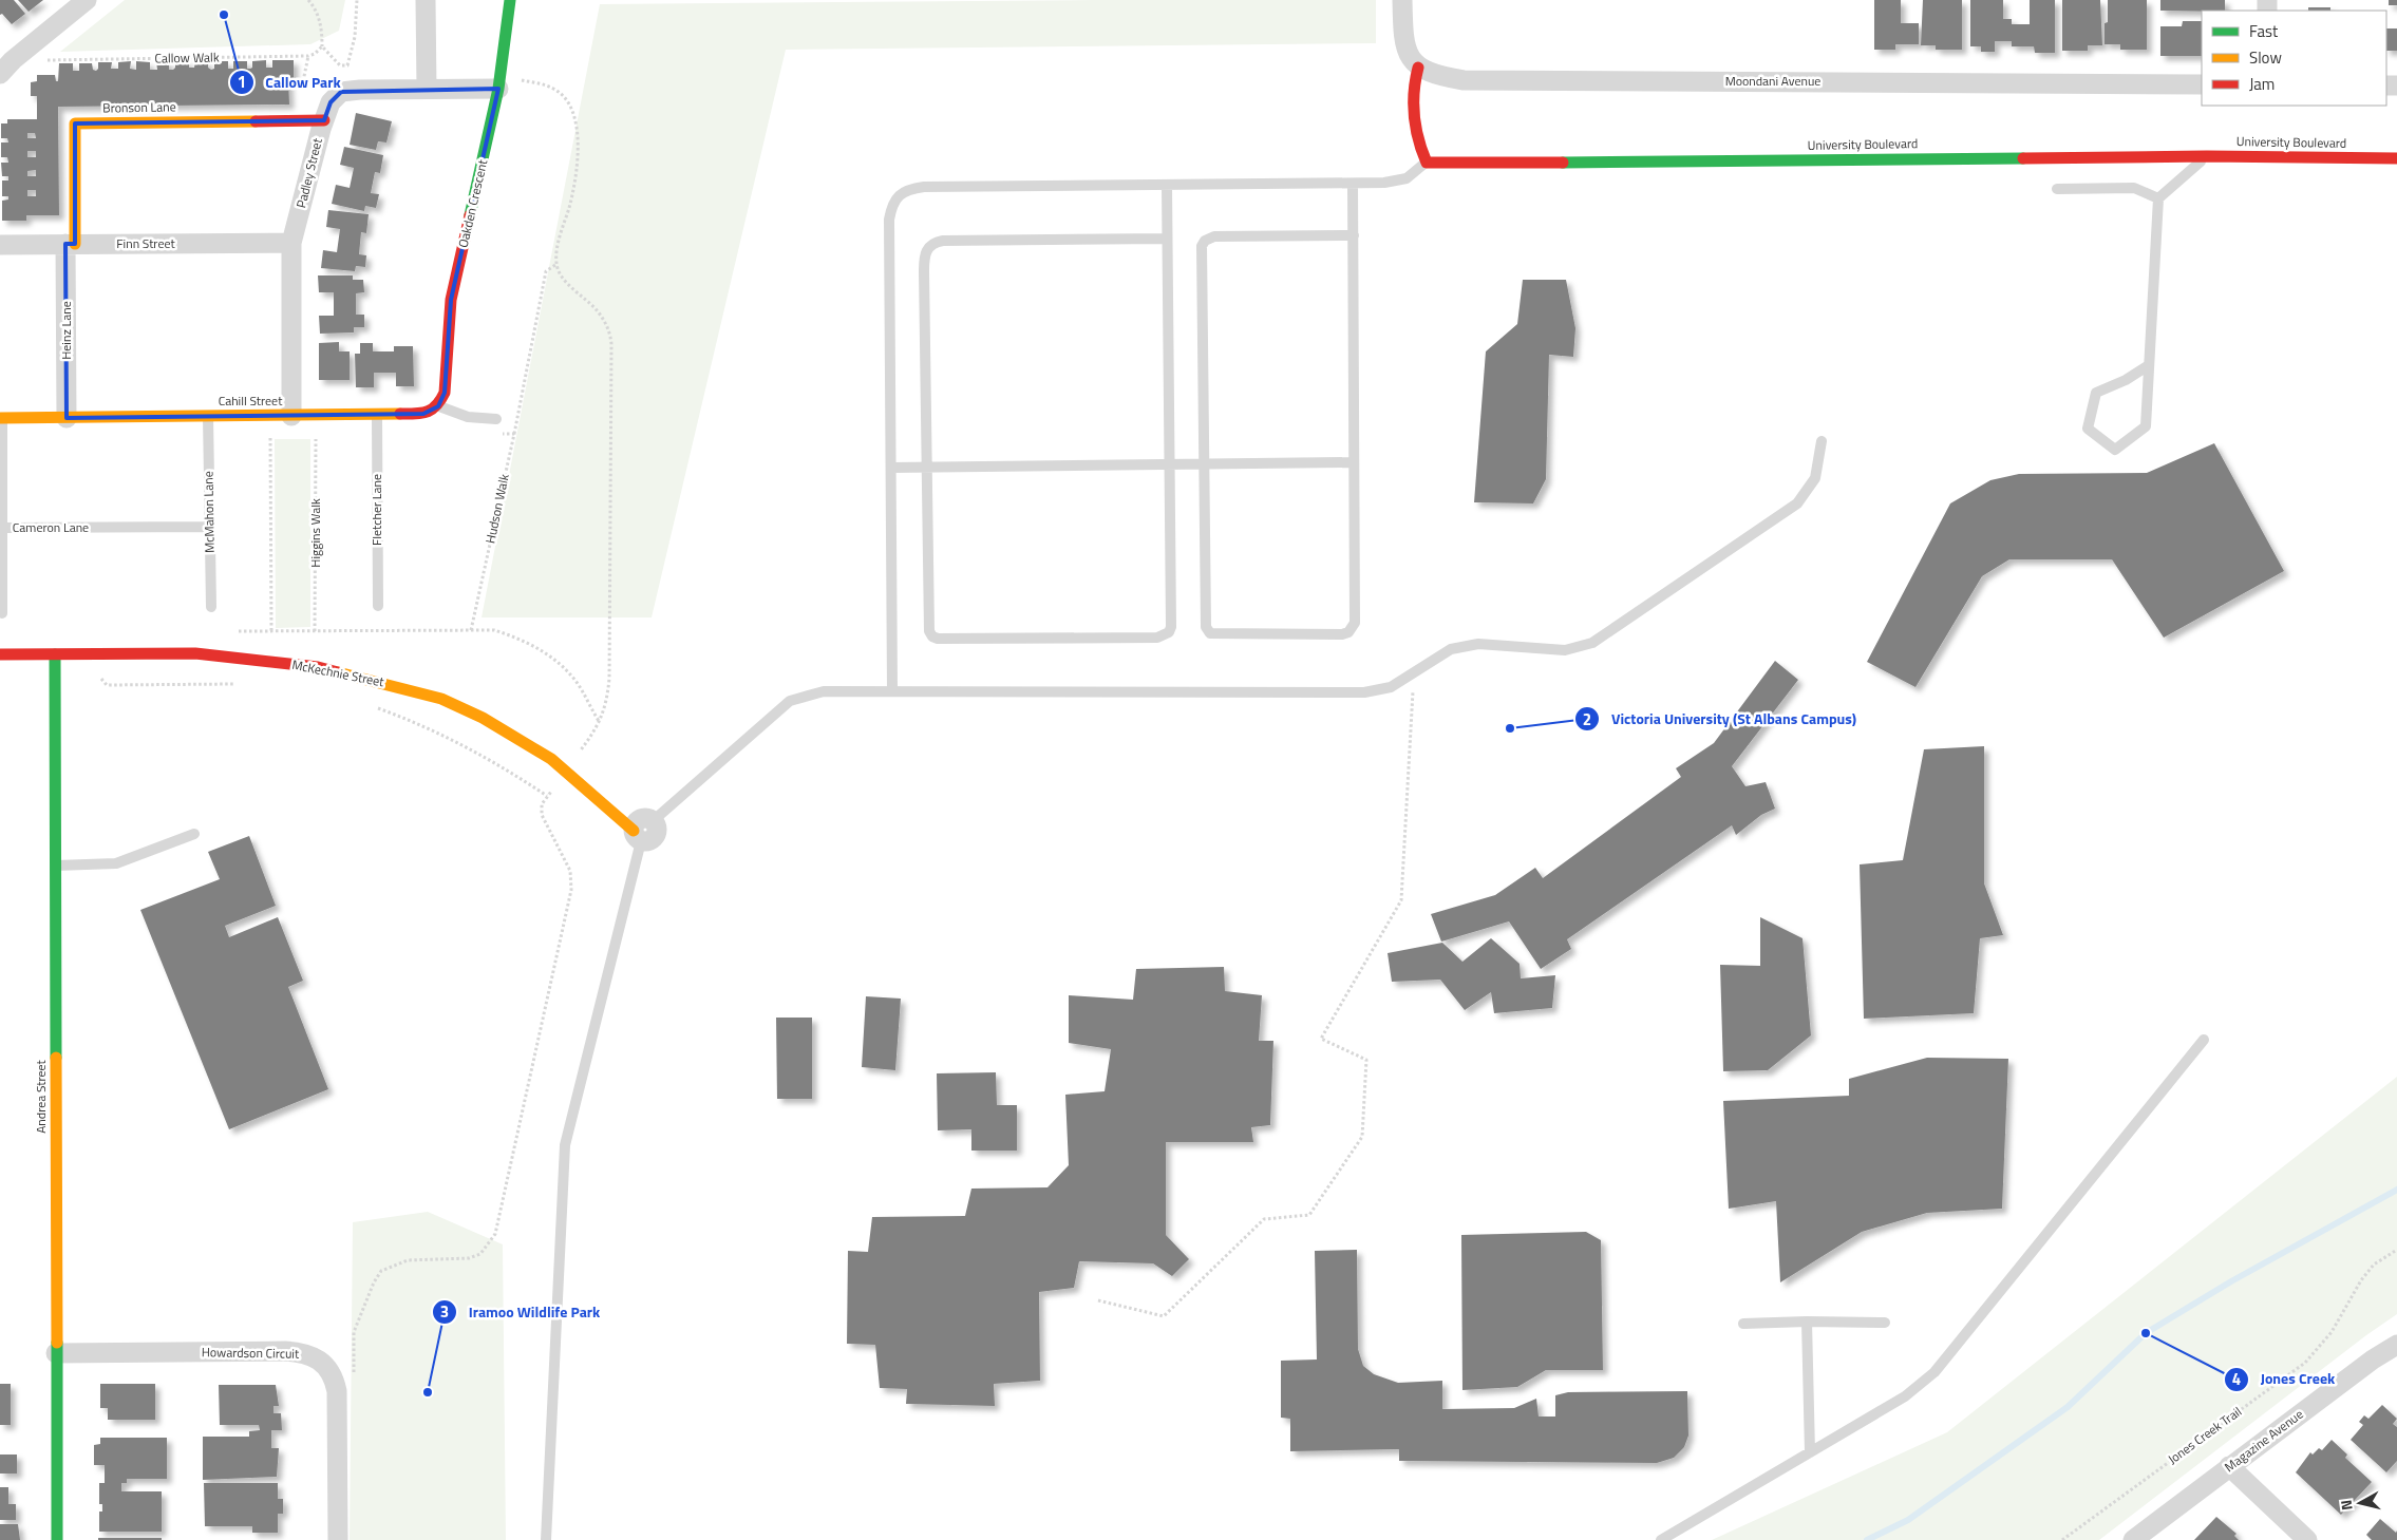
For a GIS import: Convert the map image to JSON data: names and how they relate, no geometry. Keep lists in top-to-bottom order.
{
  "streets": {
    "street": [
      "Moondani Avenue",
      "Bronson Lane",
      "University Boulevard",
      "Padley Street",
      "Oakden Crescent",
      "Finn Street",
      "Heinz Lane",
      "Cahill Street",
      "McKechnie Street",
      "Andrea Street",
      "Howardson Circuit",
      "Magazine Avenue"
    ],
    "lane": ["Fletcher Lane", "McMahon Lane", "Cameron Lane"],
    "path": [
      "Callow Walk",
      "Hudson Walk",
      "Higgins Walk",
      "Jones Creek Trail"
    ]
  },
  "crossings": [
    ["Bronson Lane", "Padley Street"],
    ["Bronson Lane", "Finn Street"],
    ["Bronson Lane", "Heinz Lane"],
    ["Padley Street", "Oakden Crescent"],
    ["Padley Street", "Finn Street"],
    ["Padley Street", "Cahill Street"],
    ["Oakden Crescent", "Cahill Street"],
    ["Finn Street", "Heinz Lane"],
    ["Heinz Lane", "Cahill Street"],
    ["Cahill Street", "Fletcher Lane"],
    ["Cahill Street", "McMahon Lane"],
    ["Cahill Street", "Cameron Lane"],
    ["McMahon Lane", "Cameron Lane"],
    ["McKechnie Street", "Andrea Street"],
    ["Andrea Street", "Howardson Circuit"]
  ],
  "places": [
    "Callow Park",
    "Victoria University (St Albans Campus)",
    "Jones Creek",
    "Iramoo Wildlife Park"
  ],
  "legend": ["Fast", "Slow", "Jam"],
  "north": "left"
}
